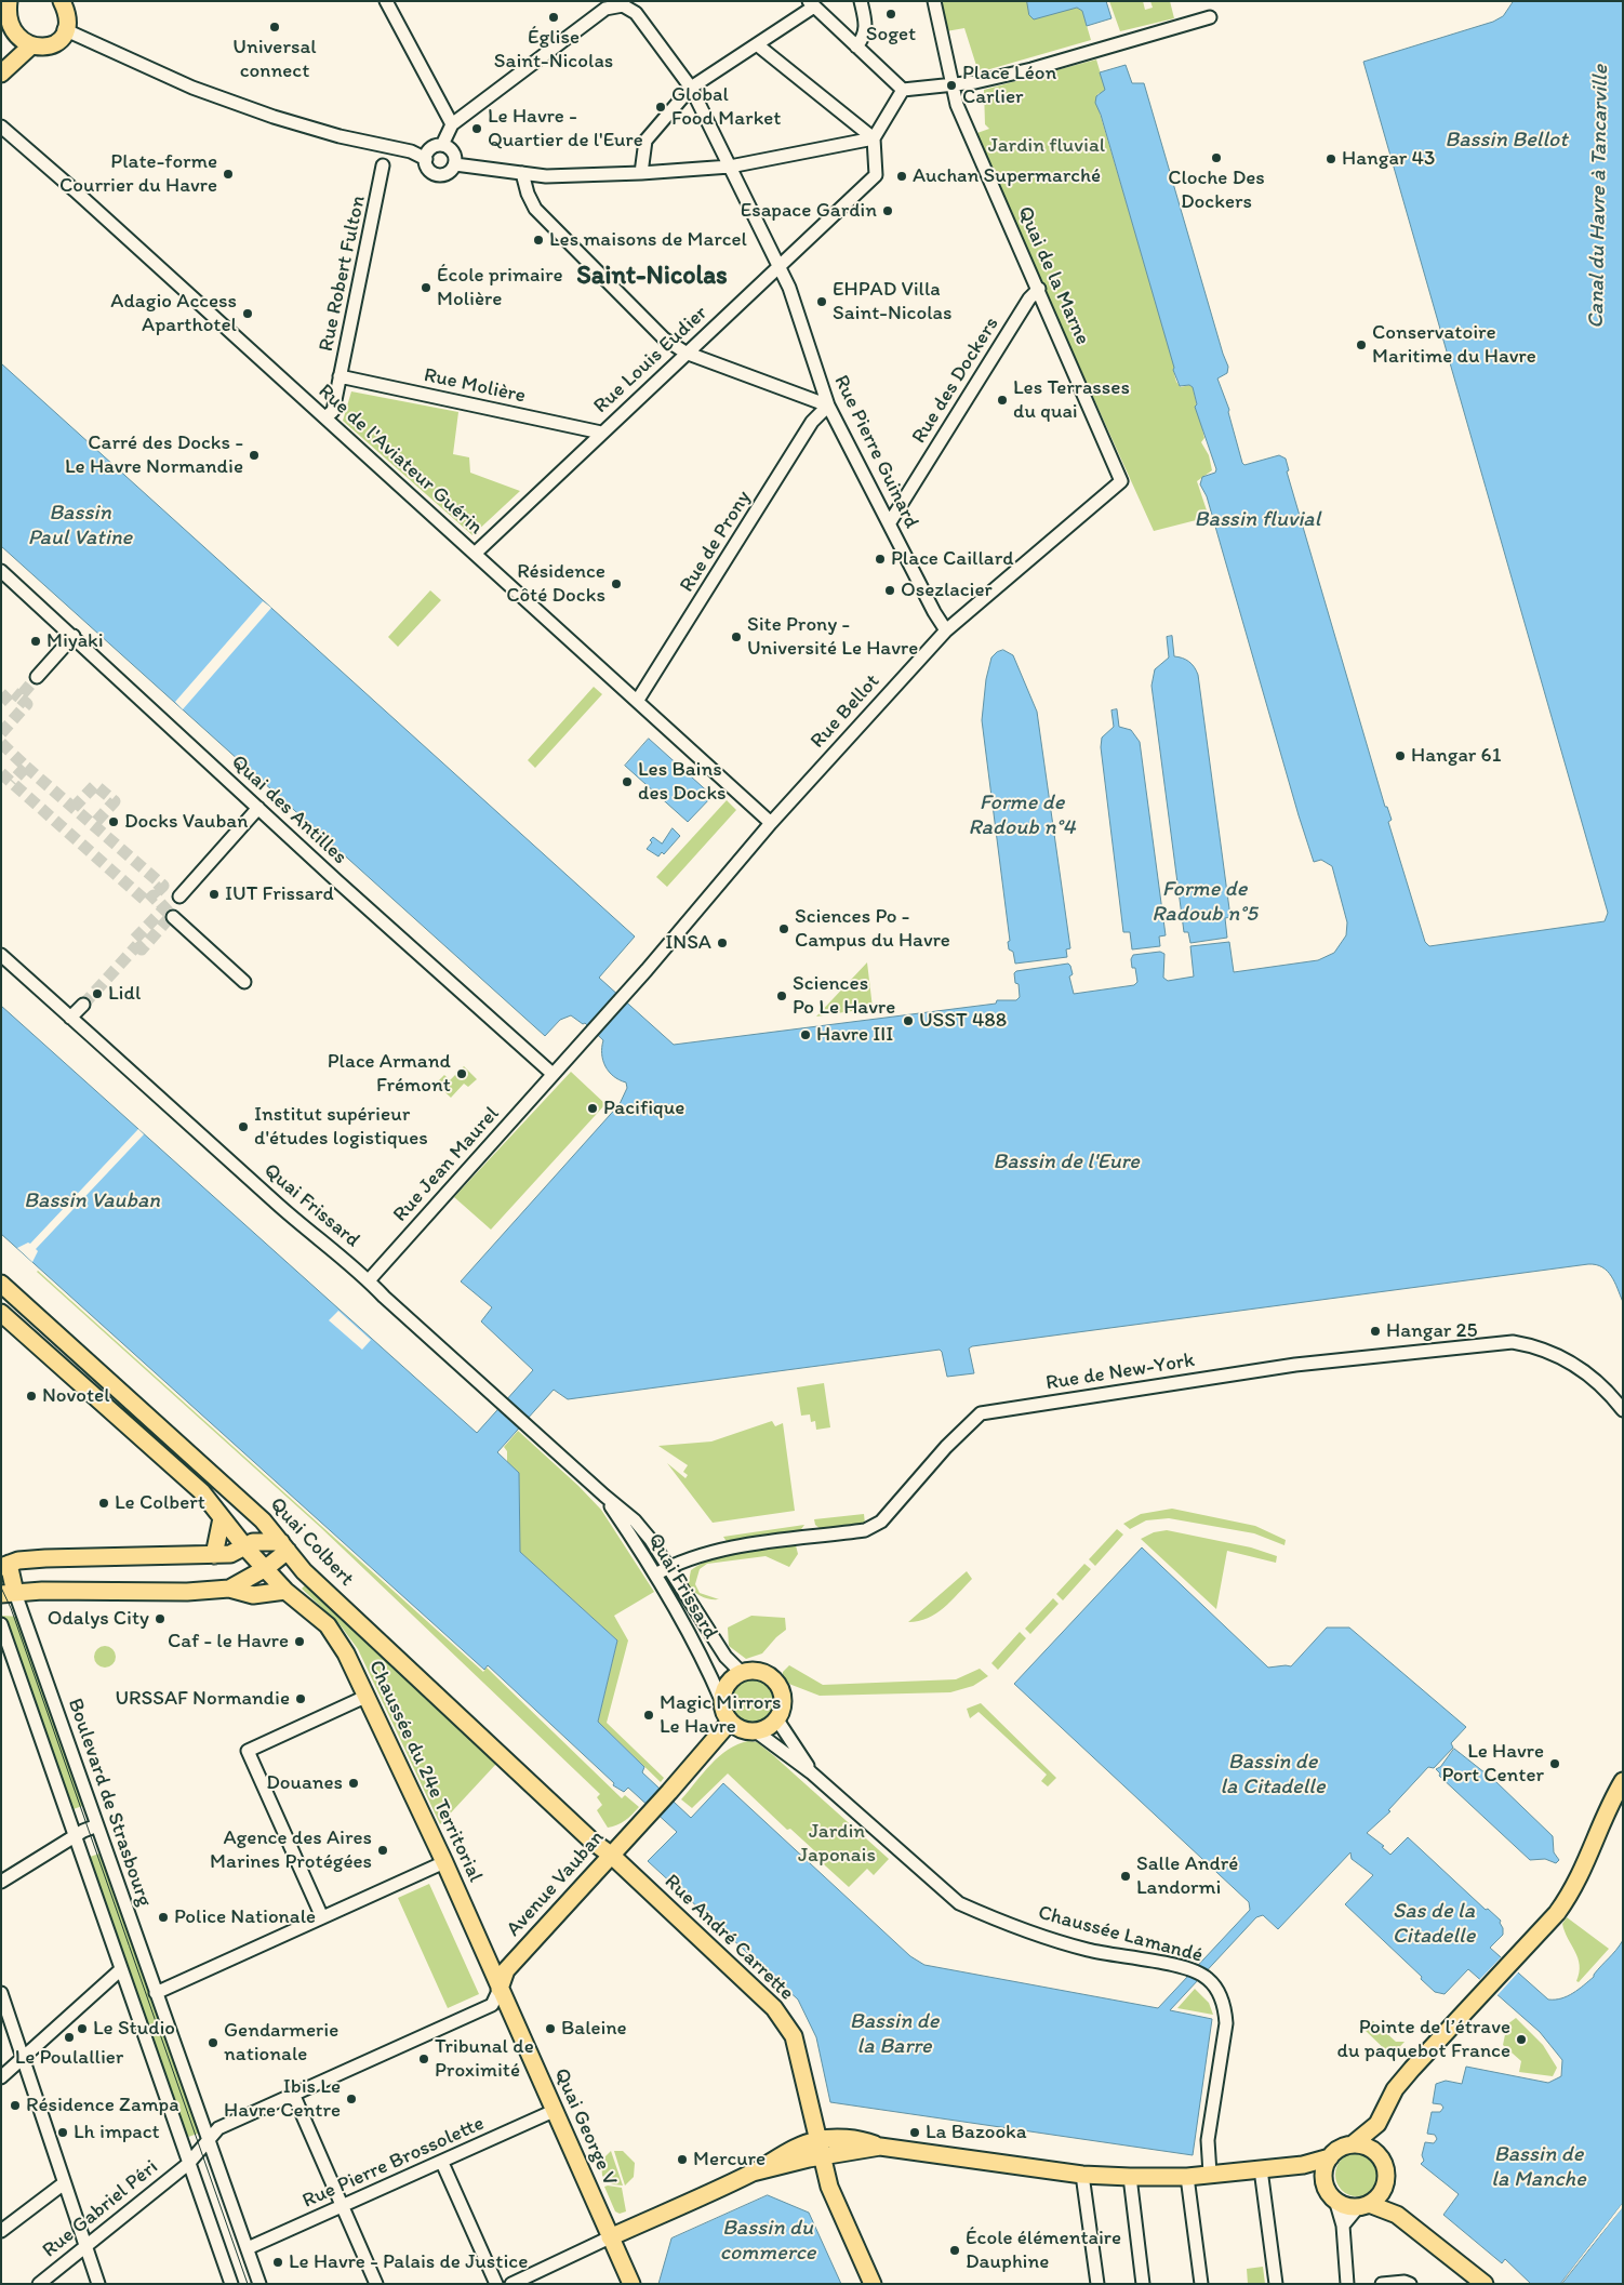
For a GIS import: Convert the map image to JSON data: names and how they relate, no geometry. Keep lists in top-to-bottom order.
{
  "streets": {
    "main road": [
      "Quai Colbert",
      "Chaussée du 24e Territorial",
      "Avenue Vauban",
      "Rue André Carrette",
      "Quai George V"
    ],
    "street": [
      "Rue Robert Fulton",
      "Quai de la Marne",
      "Rue Louis Eudier",
      "Rue des Dockers",
      "Rue Molière",
      "Rue Pierre Guinard",
      "Rue de l'Aviateur Guérin",
      "Rue de Prony",
      "Rue Bellot",
      "Quai des Antilles",
      "Rue Jean Maurel",
      "Quai Frissard",
      "Rue de New-York",
      "Boulevard de Strasbourg",
      "Chaussée Lamandé",
      "Rue Pierre Brossolette",
      "Rue Gabriel Péri"
    ]
  },
  "crossings": [
    ["Rue Robert Fulton", "Rue Molière"],
    ["Rue Robert Fulton", "Rue de l'Aviateur Guérin"],
    ["Quai de la Marne", "Rue des Dockers"],
    ["Quai de la Marne", "Rue Bellot"],
    ["Rue Louis Eudier", "Rue Molière"],
    ["Rue Louis Eudier", "Rue Pierre Guinard"],
    ["Rue Louis Eudier", "Rue de l'Aviateur Guérin"],
    ["Rue des Dockers", "Rue Pierre Guinard"],
    ["Rue Pierre Guinard", "Rue de Prony"],
    ["Rue Pierre Guinard", "Rue Bellot"],
    ["Rue de l'Aviateur Guérin", "Rue de Prony"],
    ["Rue de l'Aviateur Guérin", "Rue Bellot"],
    ["Rue Bellot", "Rue Jean Maurel"],
    ["Quai des Antilles", "Rue Jean Maurel"],
    ["Rue Jean Maurel", "Quai Frissard"],
    ["Quai Frissard", "Rue de New-York"],
    ["Quai Frissard", "Avenue Vauban"],
    ["Quai Frissard", "Chaussée Lamandé"],
    ["Quai Colbert", "Avenue Vauban"],
    ["Quai Colbert", "Rue André Carrette"],
    ["Chaussée du 24e Territorial", "Avenue Vauban"],
    ["Chaussée du 24e Territorial", "Quai George V"],
    ["Chaussée du 24e Territorial", "Rue Gabriel Péri"],
    ["Boulevard de Strasbourg", "Rue Pierre Brossolette"],
    ["Boulevard de Strasbourg", "Rue Gabriel Péri"],
    ["Avenue Vauban", "Chaussée Lamandé"],
    ["Avenue Vauban", "Rue André Carrette"],
    ["Avenue Vauban", "Quai George V"],
    ["Avenue Vauban", "Rue Gabriel Péri"],
    ["Quai George V", "Rue Pierre Brossolette"],
    ["Quai George V", "Rue Gabriel Péri"]
  ],
  "districts": ["Saint-Nicolas"],
  "water": [
    "Bassin Bellot",
    "Canal du Havre à Tancarville",
    "Bassin Paul Vatine",
    "Bassin fluvial",
    "Forme de Radoub n°4",
    "Forme de Radoub n°5",
    "Bassin de l'Eure",
    "Bassin Vauban",
    "Bassin de la Citadelle",
    "Sas de la Citadelle",
    "Bassin de la Barre",
    "Bassin de la Manche",
    "Bassin du commerce"
  ],
  "parks": ["Jardin fluvial", "Jardin Japonais"],
  "places": [
    "Soget",
    "Église Saint-Nicolas",
    "Universal connect",
    "Place Léon Carlier",
    "Global Food Market",
    "Le Havre - Quartier de l'Eure",
    "Cloche Des Dockers",
    "Hangar 43",
    "Plate-forme Courrier du Havre",
    "Auchan Supermarché",
    "Esapace Gardin",
    "Les maisons de Marcel",
    "École primaire Molière",
    "EHPAD Villa Saint-Nicolas",
    "Adagio Access Aparthotel",
    "Conservatoire Maritime du Havre",
    "Les Terrasses du quai",
    "Carré des Docks - Le Havre Normandie",
    "Place Caillard",
    "Résidence Côté Docks",
    "Osezlacier",
    "Site Prony - Université Le Havre",
    "Miyaki",
    "Hangar 61",
    "Les Bains des Docks",
    "Docks Vauban",
    "IUT Frissard",
    "Sciences Po - Campus du Havre",
    "INSA",
    "Lidl",
    "Sciences Po Le Havre",
    "USST 488",
    "Havre III",
    "Place Armand Frémont",
    "Pacifique",
    "Institut supérieur d'études logistiques",
    "Hangar 25",
    "Novotel",
    "Le Colbert",
    "Odalys City",
    "Caf - le Havre",
    "URSSAF Normandie",
    "Magic Mirrors Le Havre",
    "Le Havre Port Center",
    "Douanes",
    "Agence des Aires Marines Protégées",
    "Salle André Landormi",
    "Police Nationale",
    "Le Studio",
    "Baleine",
    "Le Poulallier",
    "Pointe de l’étrave du paquebot France",
    "Gendarmerie nationale",
    "Tribunal de Proximité",
    "Ibis Le Havre Centre",
    "Résidence Zampa",
    "Lh impact",
    "La Bazooka",
    "Mercure",
    "École élémentaire Dauphine",
    "Le Havre - Palais de Justice"
  ]
}
